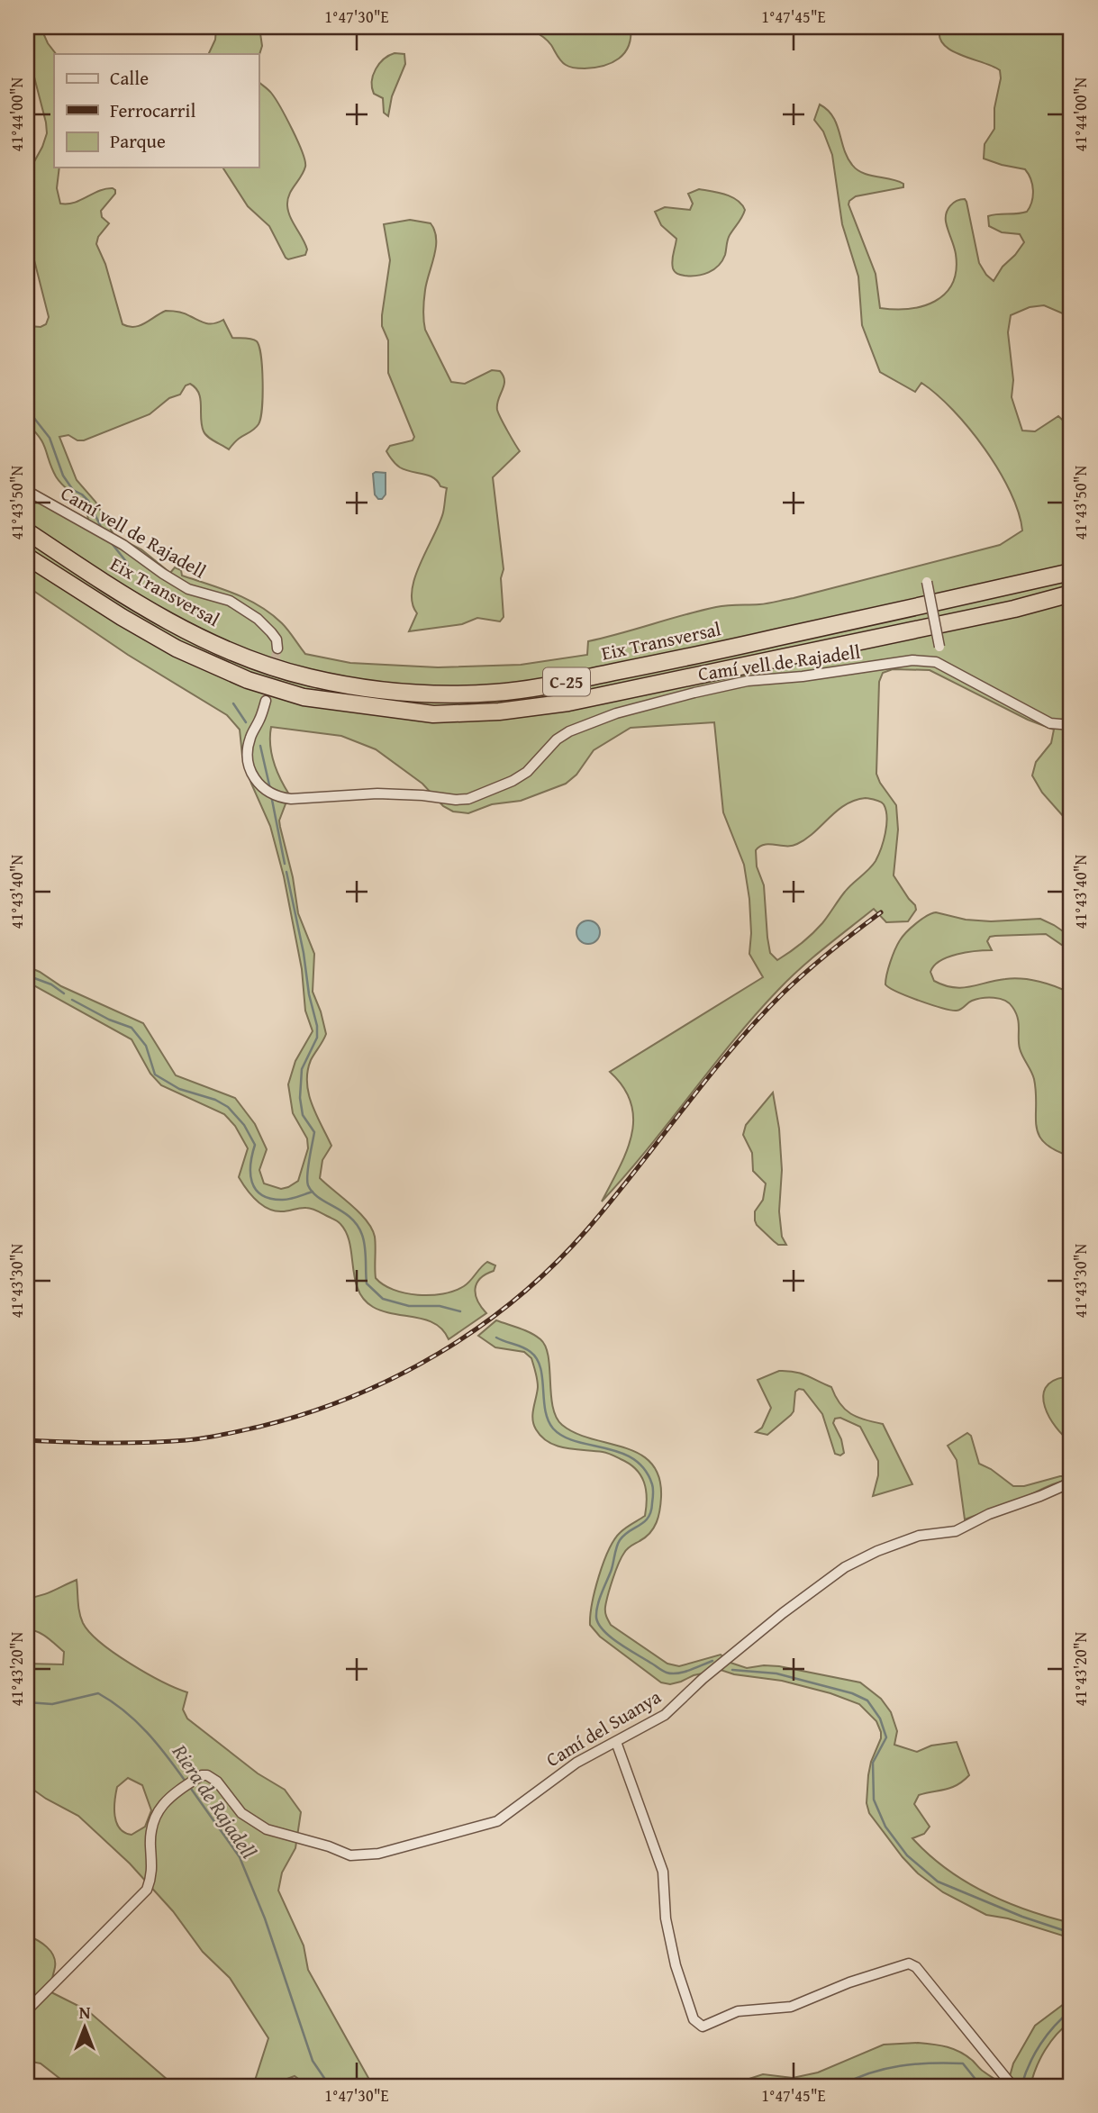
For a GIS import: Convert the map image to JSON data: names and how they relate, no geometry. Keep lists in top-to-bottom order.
{
  "streets": {
    "highway": ["Eix Transversal", "C-25"],
    "street": ["Camí vell de Rajadell", "Camí del Suanya"]
  },
  "water": ["Riera de Rajadell"],
  "legend": ["Calle", "Ferrocarril", "Parque"],
  "north": "top",
  "coordinates": [
    "1°47'30\"E",
    "1°47'45\"E",
    "41°44'00\"N",
    "41°43'50\"N",
    "41°43'40\"N",
    "41°43'30\"N",
    "41°43'20\"N"
  ]
}
